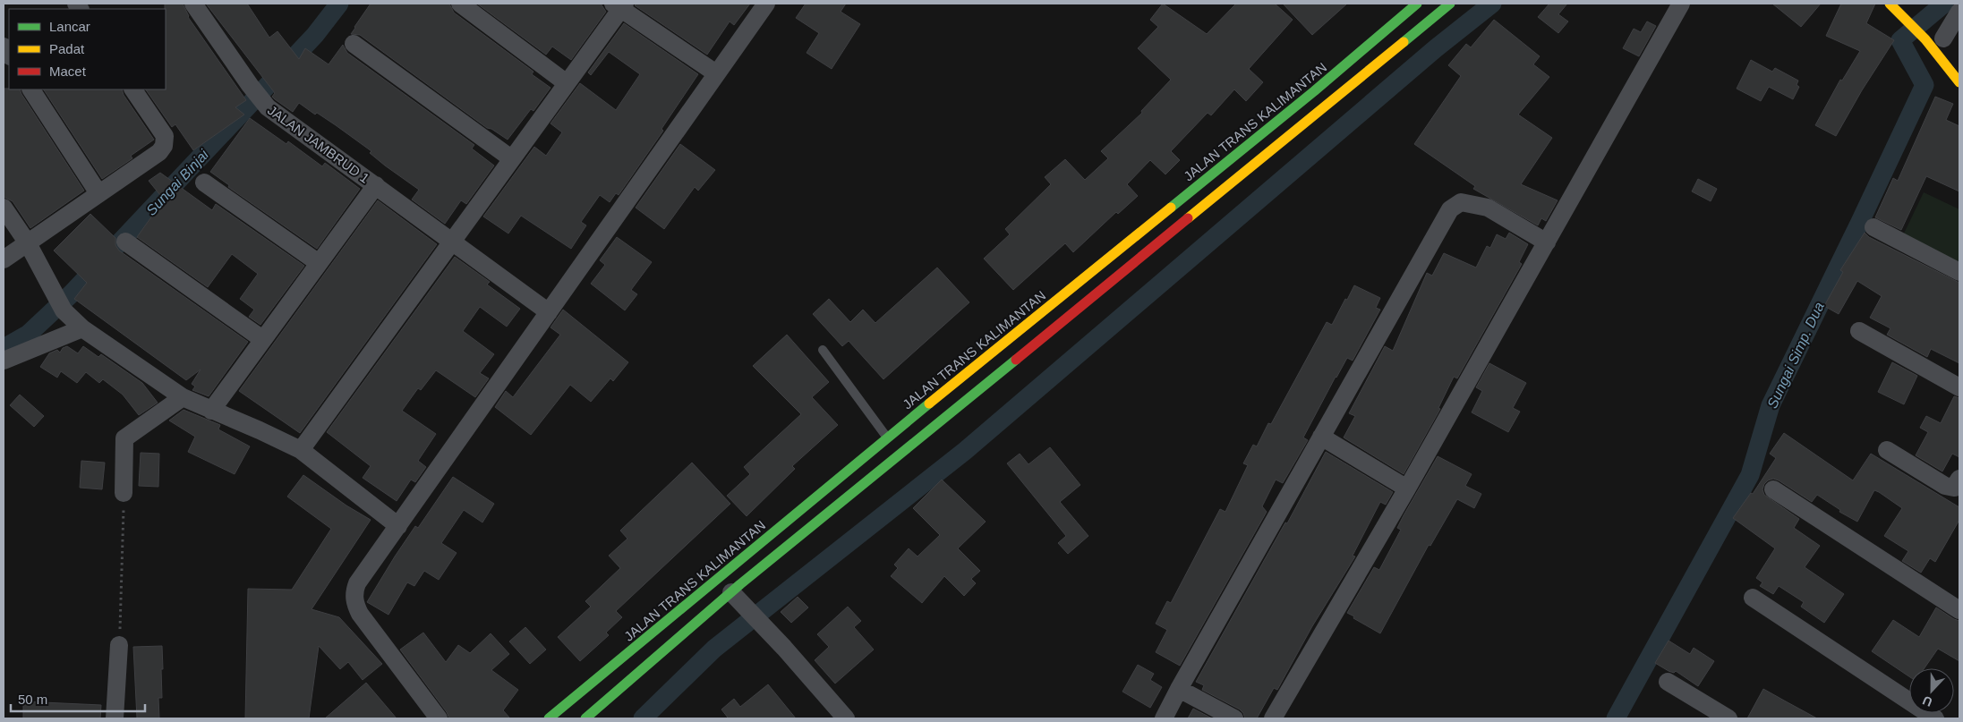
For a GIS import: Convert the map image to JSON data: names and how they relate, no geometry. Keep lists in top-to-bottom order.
{
  "streets": {
    "highway": ["JALAN TRANS KALIMANTAN"],
    "street": ["JALAN JAMBRUD 1"]
  },
  "water": ["Sungai Binjai", "Sungai Simp. Dua"],
  "legend": ["Lancar", "Padat", "Macet"],
  "scale_bar": "50 m",
  "north": "bottom"
}
